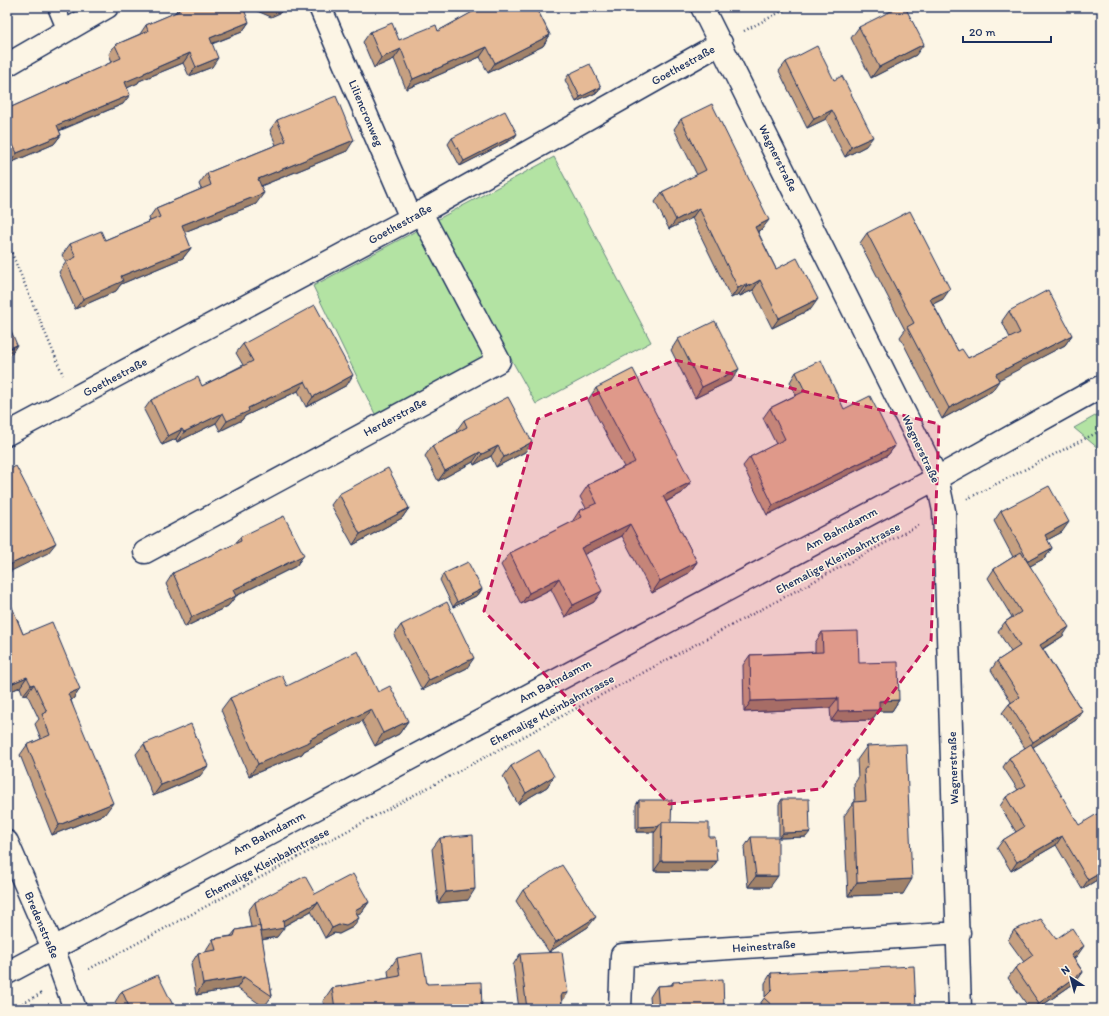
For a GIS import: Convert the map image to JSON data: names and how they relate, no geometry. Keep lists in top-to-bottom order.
{
  "streets": {
    "street": [
      "Goethestraße",
      "Liliencronweg",
      "Wagnerstraße",
      "Herderstraße",
      "Am Bahndamm",
      "Bredenstraße",
      "Heinestraße"
    ],
    "path": ["Ehemalige Kleinbahntrasse"]
  },
  "crossings": [
    ["Goethestraße", "Liliencronweg"],
    ["Goethestraße", "Wagnerstraße"],
    ["Goethestraße", "Herderstraße"],
    ["Liliencronweg", "Herderstraße"],
    ["Wagnerstraße", "Am Bahndamm"],
    ["Wagnerstraße", "Ehemalige Kleinbahntrasse"],
    ["Wagnerstraße", "Heinestraße"],
    ["Am Bahndamm", "Bredenstraße"],
    ["Ehemalige Kleinbahntrasse", "Bredenstraße"]
  ],
  "scale_bar": "20 m",
  "north": "top left"
}
